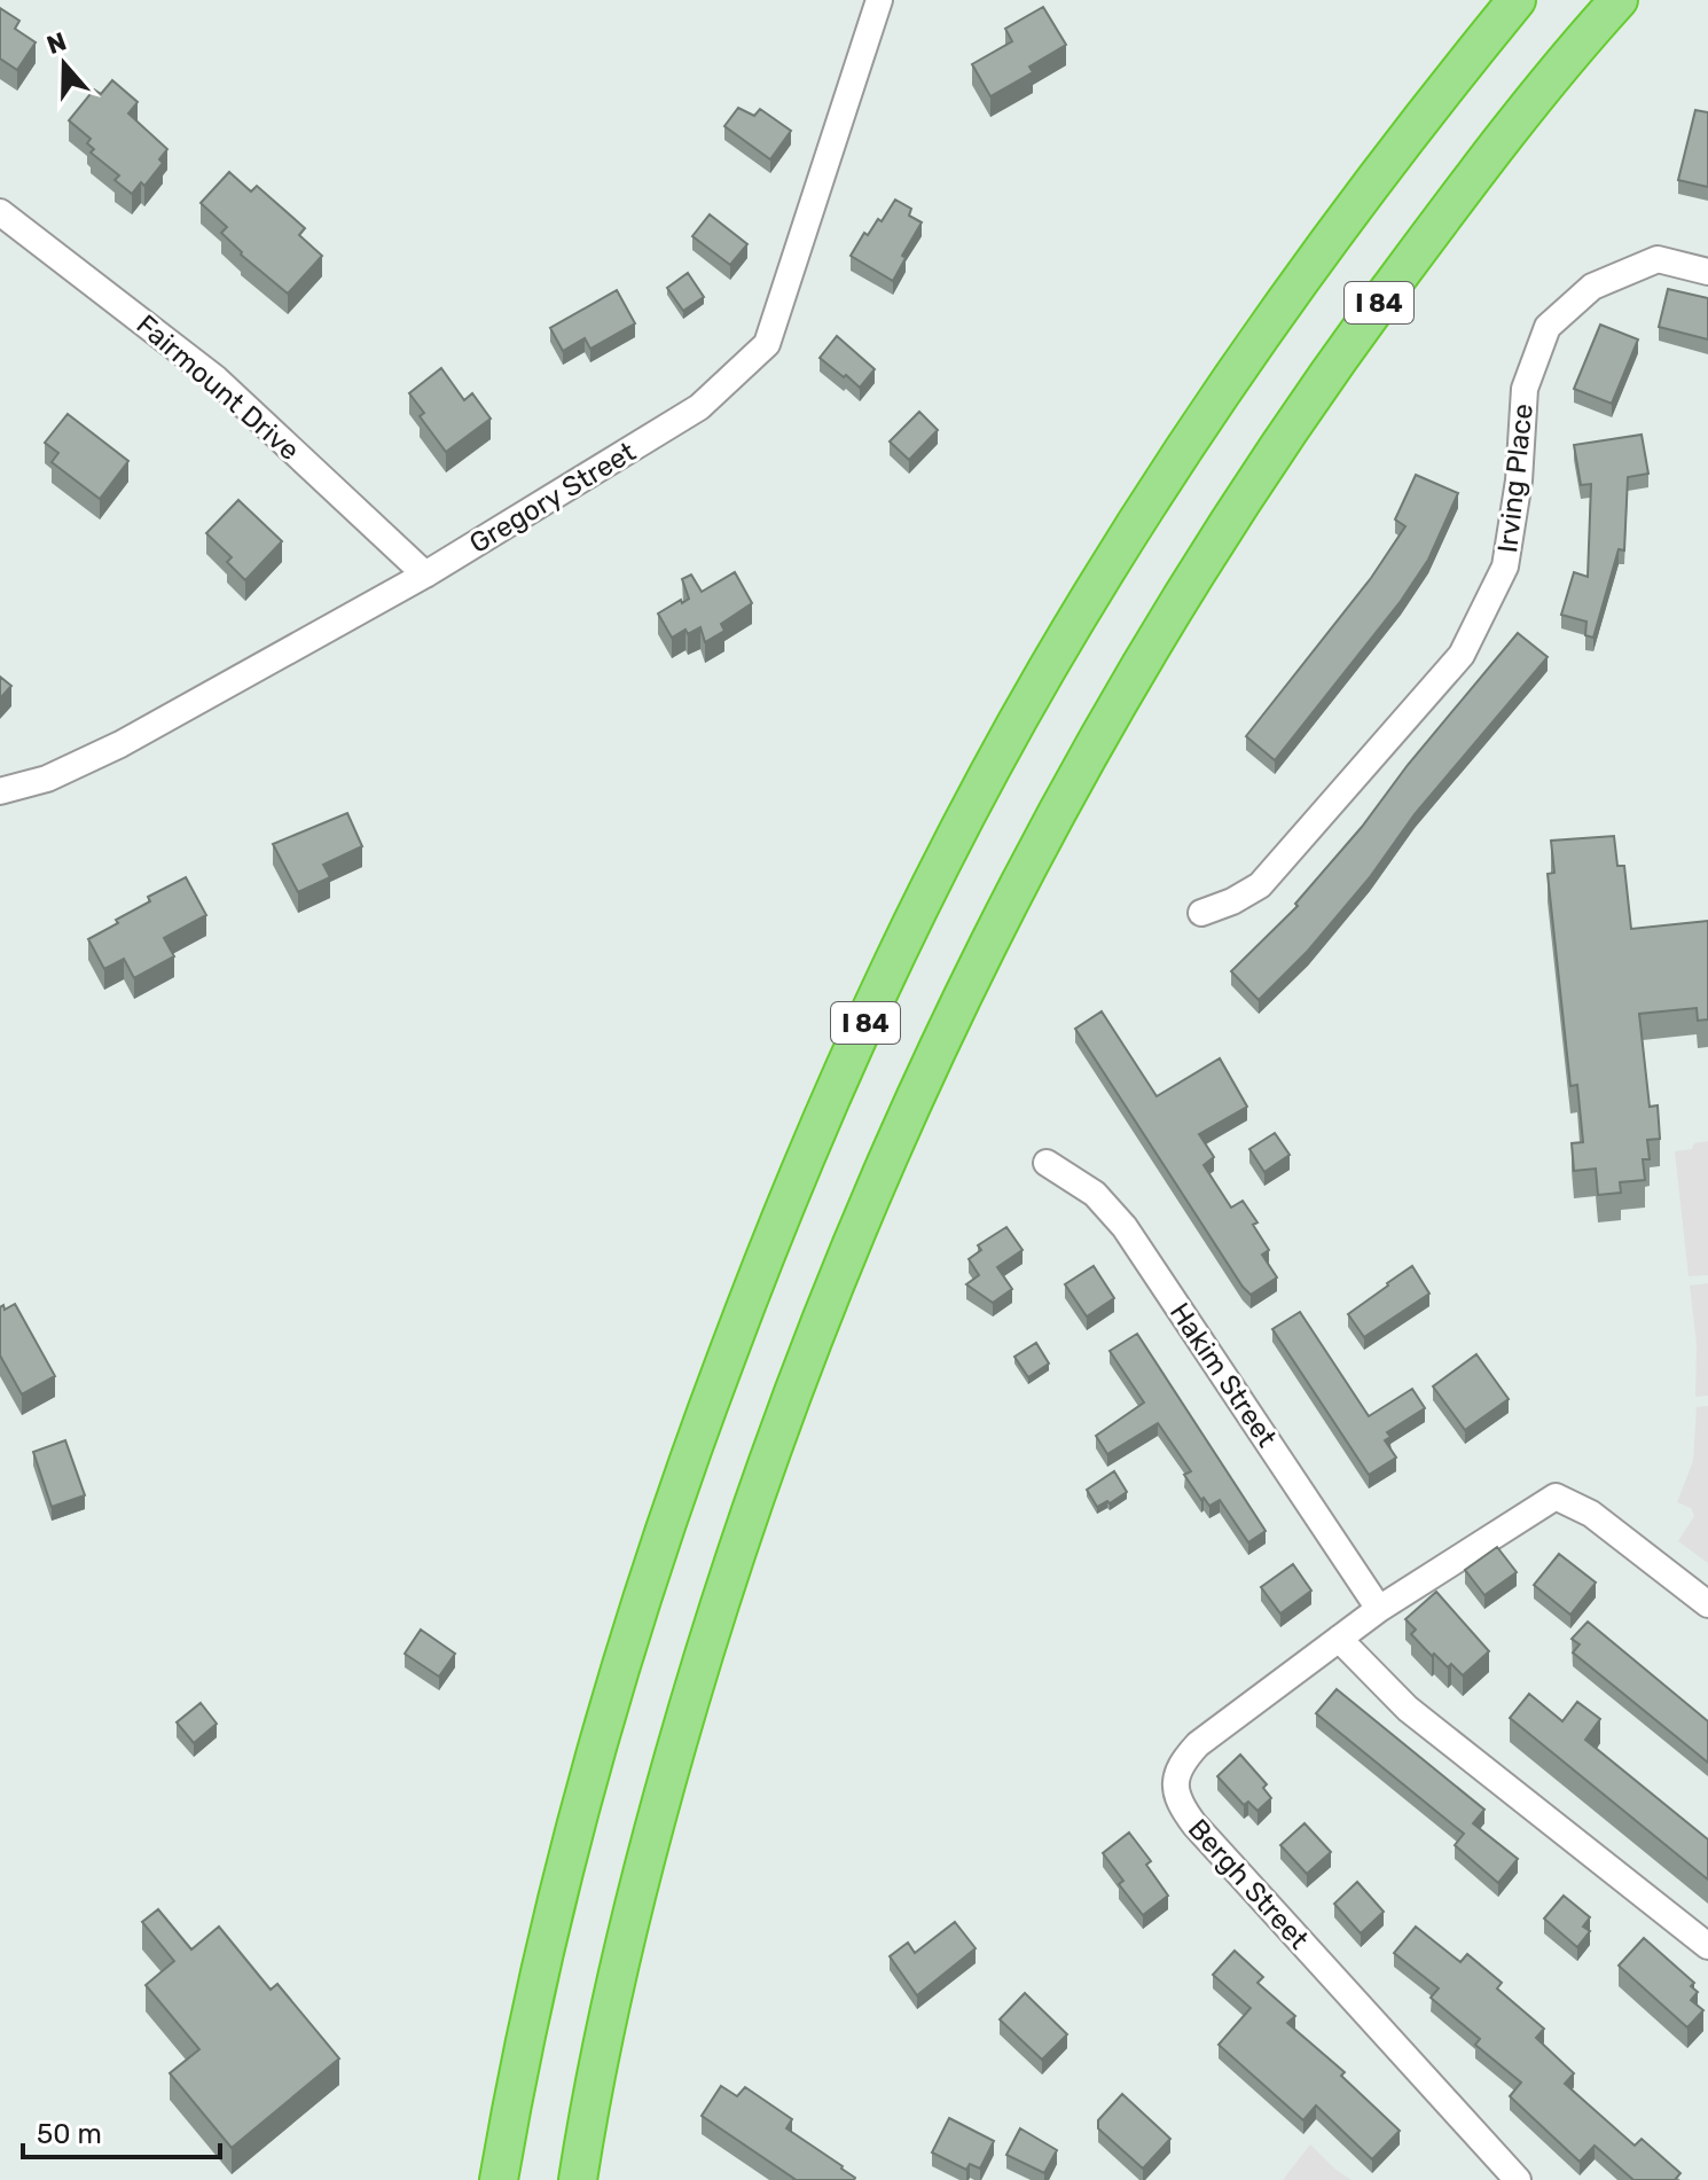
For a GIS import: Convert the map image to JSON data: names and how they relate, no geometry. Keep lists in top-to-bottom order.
{
  "streets": {
    "highway": ["I 84"],
    "street": [
      "Fairmount Drive",
      "Irving Place",
      "Gregory Street",
      "Hakim Street",
      "Bergh Street"
    ]
  },
  "crossings": [
    ["Fairmount Drive", "Gregory Street"],
    ["Hakim Street", "Bergh Street"]
  ],
  "scale_bar": "50 m",
  "north": "top"
}
